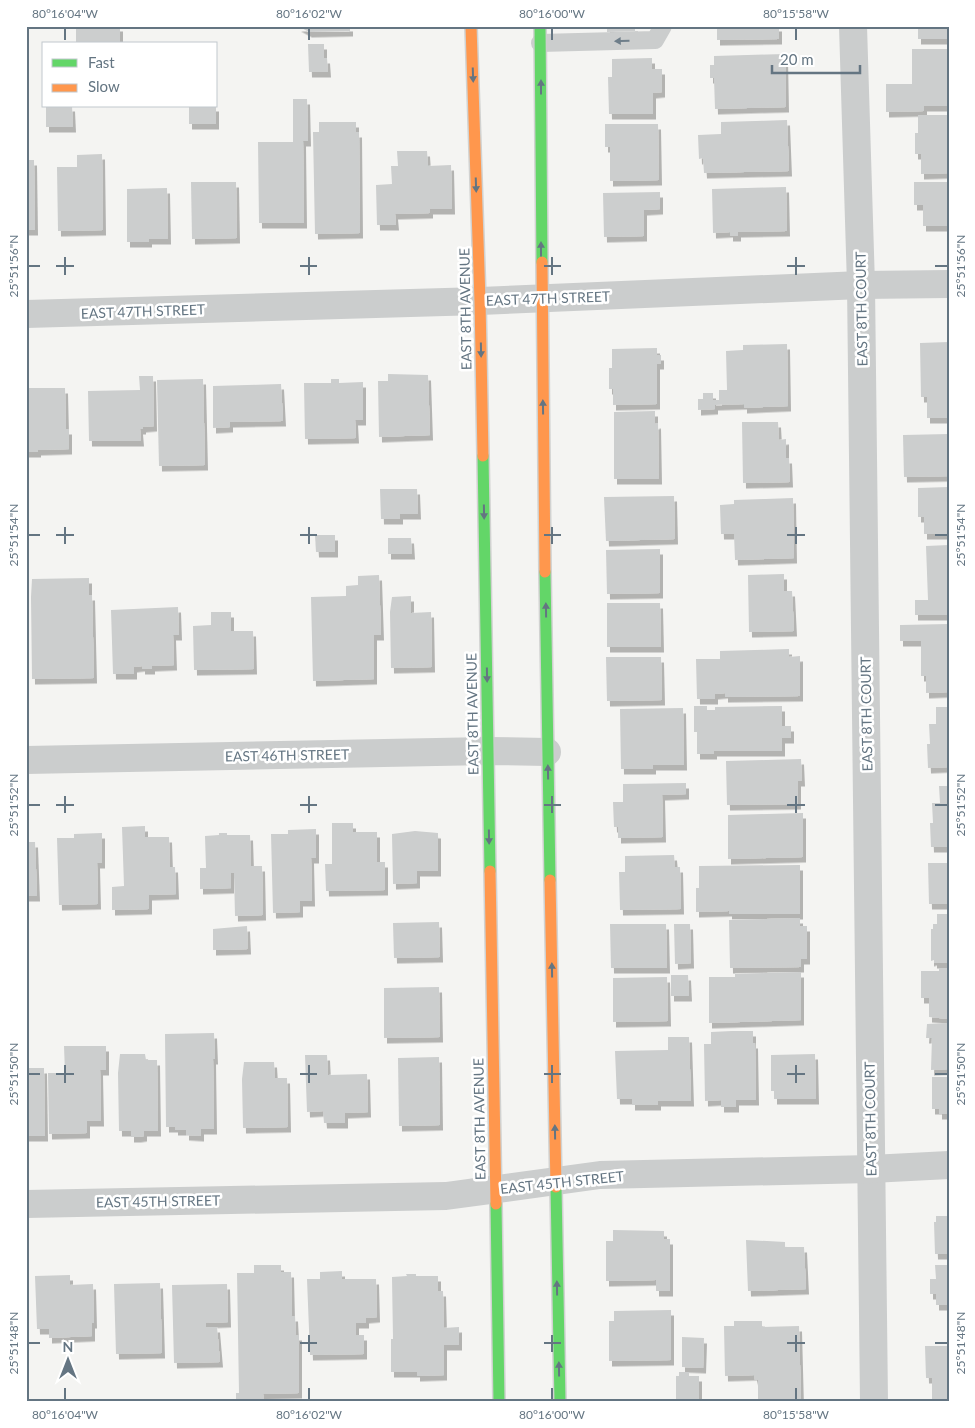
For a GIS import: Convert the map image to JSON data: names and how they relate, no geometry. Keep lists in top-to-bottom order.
{
  "streets": {
    "main road": ["EAST 8TH AVENUE"],
    "street": [
      "EAST 47TH STREET",
      "EAST 8TH COURT",
      "EAST 46TH STREET",
      "EAST 45TH STREET"
    ]
  },
  "crossings": [
    ["EAST 47TH STREET", "EAST 8TH AVENUE"],
    ["EAST 47TH STREET", "EAST 8TH COURT"],
    ["EAST 8TH AVENUE", "EAST 46TH STREET"],
    ["EAST 8TH AVENUE", "EAST 45TH STREET"],
    ["EAST 8TH COURT", "EAST 45TH STREET"]
  ],
  "legend": ["Fast", "Slow"],
  "scale_bar": "20 m",
  "north": "top",
  "coordinates": [
    "80°16'04\"W",
    "80°16'02\"W",
    "80°16'00\"W",
    "80°15'58\"W",
    "25°51'56\"N",
    "25°51'54\"N",
    "25°51'52\"N",
    "25°51'50\"N",
    "25°51'48\"N"
  ]
}
